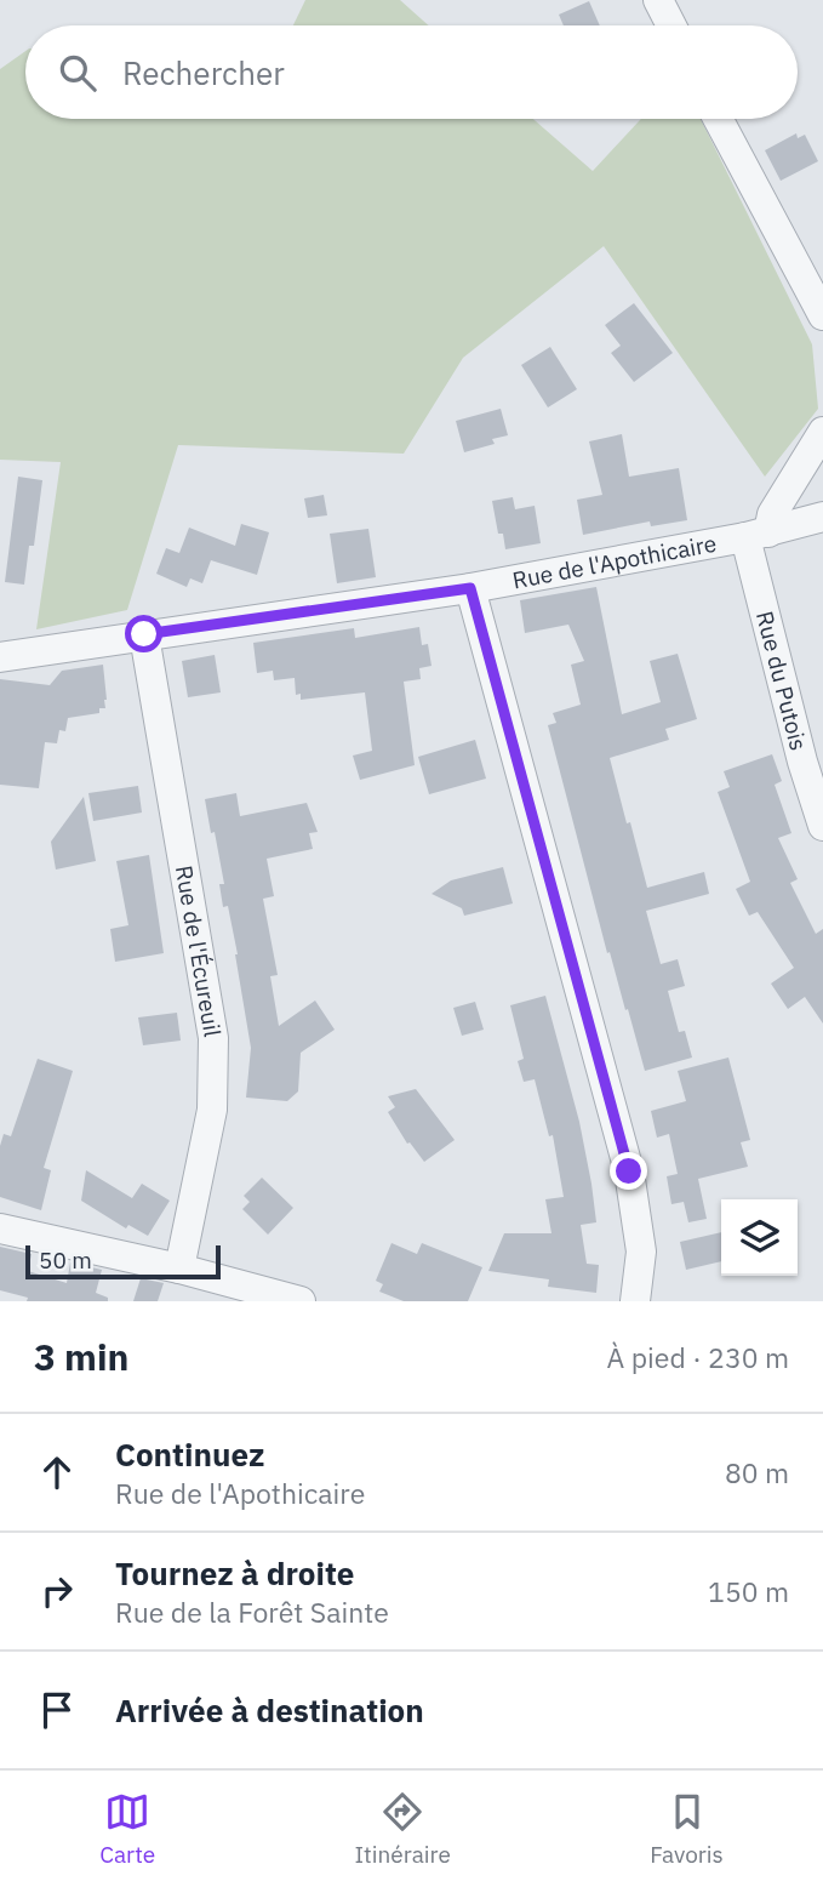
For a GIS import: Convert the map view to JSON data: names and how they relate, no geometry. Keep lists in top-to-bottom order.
{
  "streets": {
    "street": ["Rue de l'Apothicaire", "Rue du Putois", "Rue de l'Écureuil"]
  },
  "crossings": [
    ["Rue de l'Apothicaire", "Rue du Putois"],
    ["Rue de l'Apothicaire", "Rue de l'Écureuil"]
  ],
  "scale_bar": "50 m",
  "page": {
    "search": "Rechercher",
    "scale": "50 m",
    "heading": ["3 min", "À pied · 230 m"],
    "list": [
      ["Continuez", "Rue de l'Apothicaire", "80 m"],
      ["Tournez à droite", "Rue de la Forêt Sainte", "150 m"],
      "Arrivée à destination"
    ],
    "nav": ["Carte", "Itinéraire", "Favoris"]
  }
}
